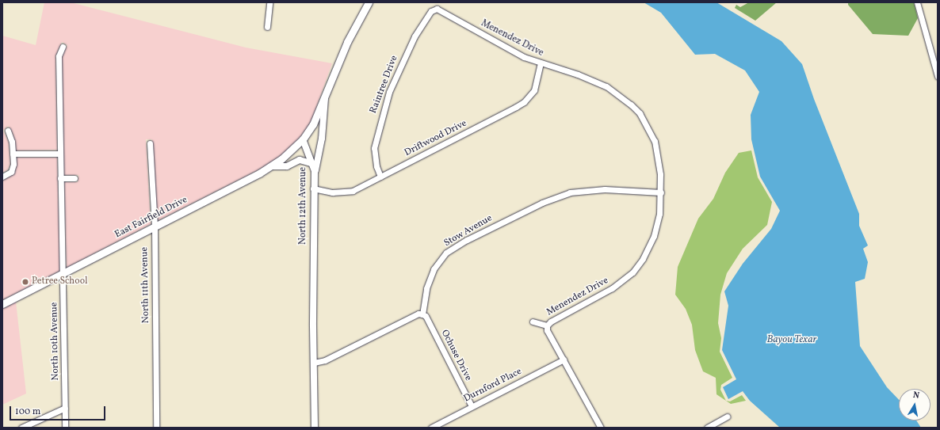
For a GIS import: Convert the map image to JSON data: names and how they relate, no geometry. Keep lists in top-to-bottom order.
{
  "streets": {
    "main road": ["East Fairfield Drive"],
    "street": [
      "Menendez Drive",
      "Raintree Drive",
      "Driftwood Drive",
      "North 12th Avenue",
      "Stow Avenue",
      "North 11th Avenue",
      "North 10th Avenue",
      "Ochuse Drive",
      "Durnford Place"
    ]
  },
  "crossings": [
    ["Menendez Drive", "Raintree Drive"],
    ["Menendez Drive", "Driftwood Drive"],
    ["Menendez Drive", "Stow Avenue"],
    ["Menendez Drive", "Durnford Place"],
    ["Raintree Drive", "Driftwood Drive"],
    ["Driftwood Drive", "North 12th Avenue"],
    ["North 12th Avenue", "East Fairfield Drive"],
    ["East Fairfield Drive", "North 11th Avenue"],
    ["East Fairfield Drive", "North 10th Avenue"],
    ["Stow Avenue", "Ochuse Drive"],
    ["Ochuse Drive", "Durnford Place"]
  ],
  "water": ["Bayou Texar"],
  "places": ["Petree School"],
  "scale_bar": "100 m",
  "north": "top"
}
